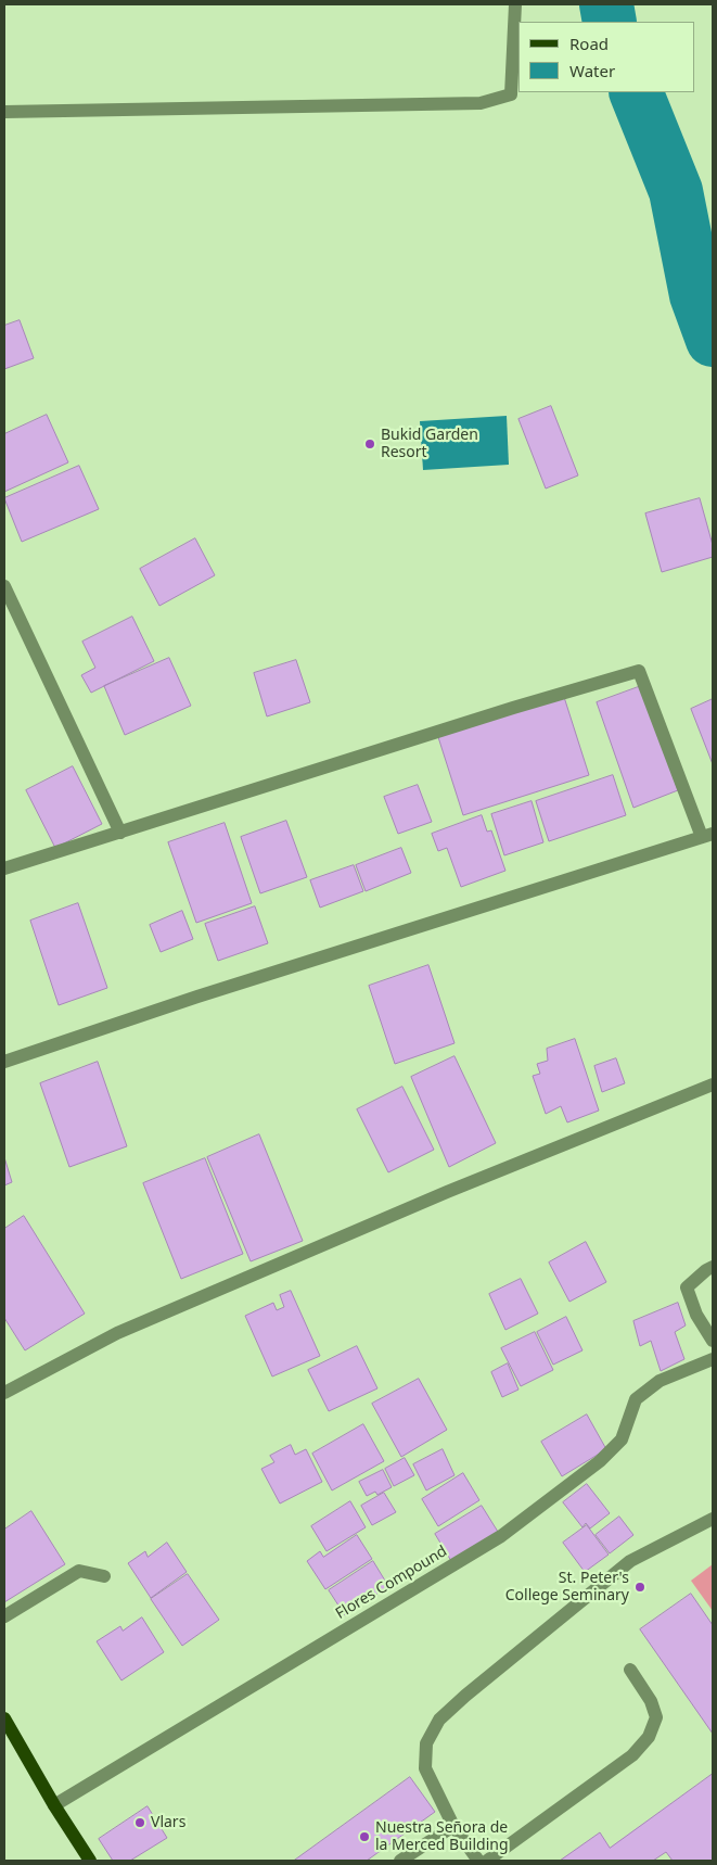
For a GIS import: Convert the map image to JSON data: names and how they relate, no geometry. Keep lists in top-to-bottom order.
{
  "streets": {
    "street": ["Flores Compound"]
  },
  "places": [
    "Bukid Garden Resort",
    "St. Peter's College Seminary",
    "Vlars",
    "Nuestra Señora de la Merced Building"
  ],
  "legend": ["Road", "Water"]
}
